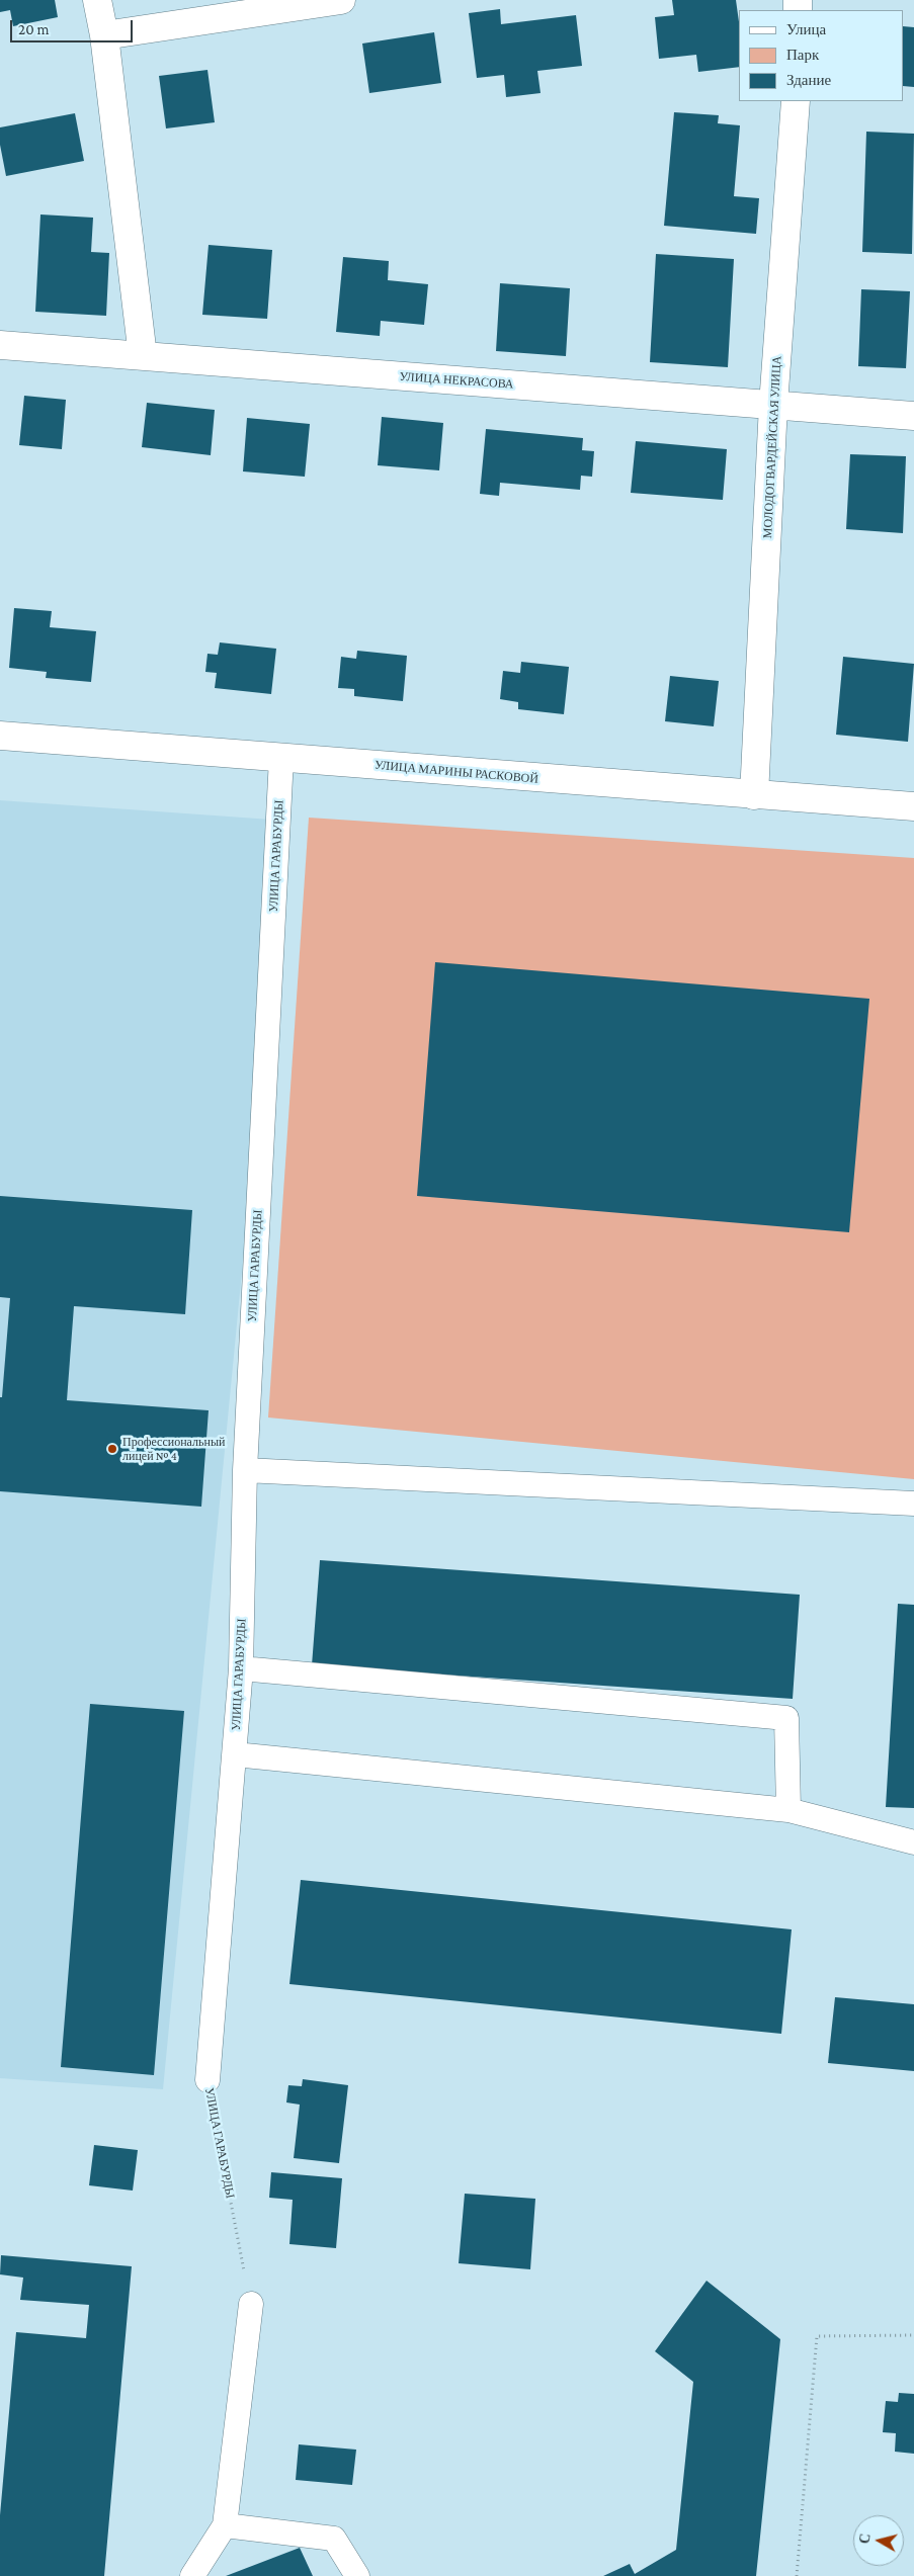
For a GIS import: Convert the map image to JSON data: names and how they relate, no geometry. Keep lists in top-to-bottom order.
{
  "streets": {
    "street": ["УЛИЦА НЕКРАСОВА", "МОЛОДОГВАРДЕЙСКАЯ УЛИЦА", "УЛИЦА МАРИНЫ РАСКОВОЙ"],
    "lane": ["УЛИЦА ГАРАБУРДЫ"]
  },
  "crossings": [
    ["УЛИЦА НЕКРАСОВА", "МОЛОДОГВАРДЕЙСКАЯ УЛИЦА"],
    ["МОЛОДОГВАРДЕЙСКАЯ УЛИЦА", "УЛИЦА МАРИНЫ РАСКОВОЙ"],
    ["УЛИЦА МАРИНЫ РАСКОВОЙ", "УЛИЦА ГАРАБУРДЫ"]
  ],
  "places": ["Профессиональный лицей № 4"],
  "legend": ["Улица", "Парк", "Здание"],
  "scale_bar": "20 m",
  "north": "left"
}
